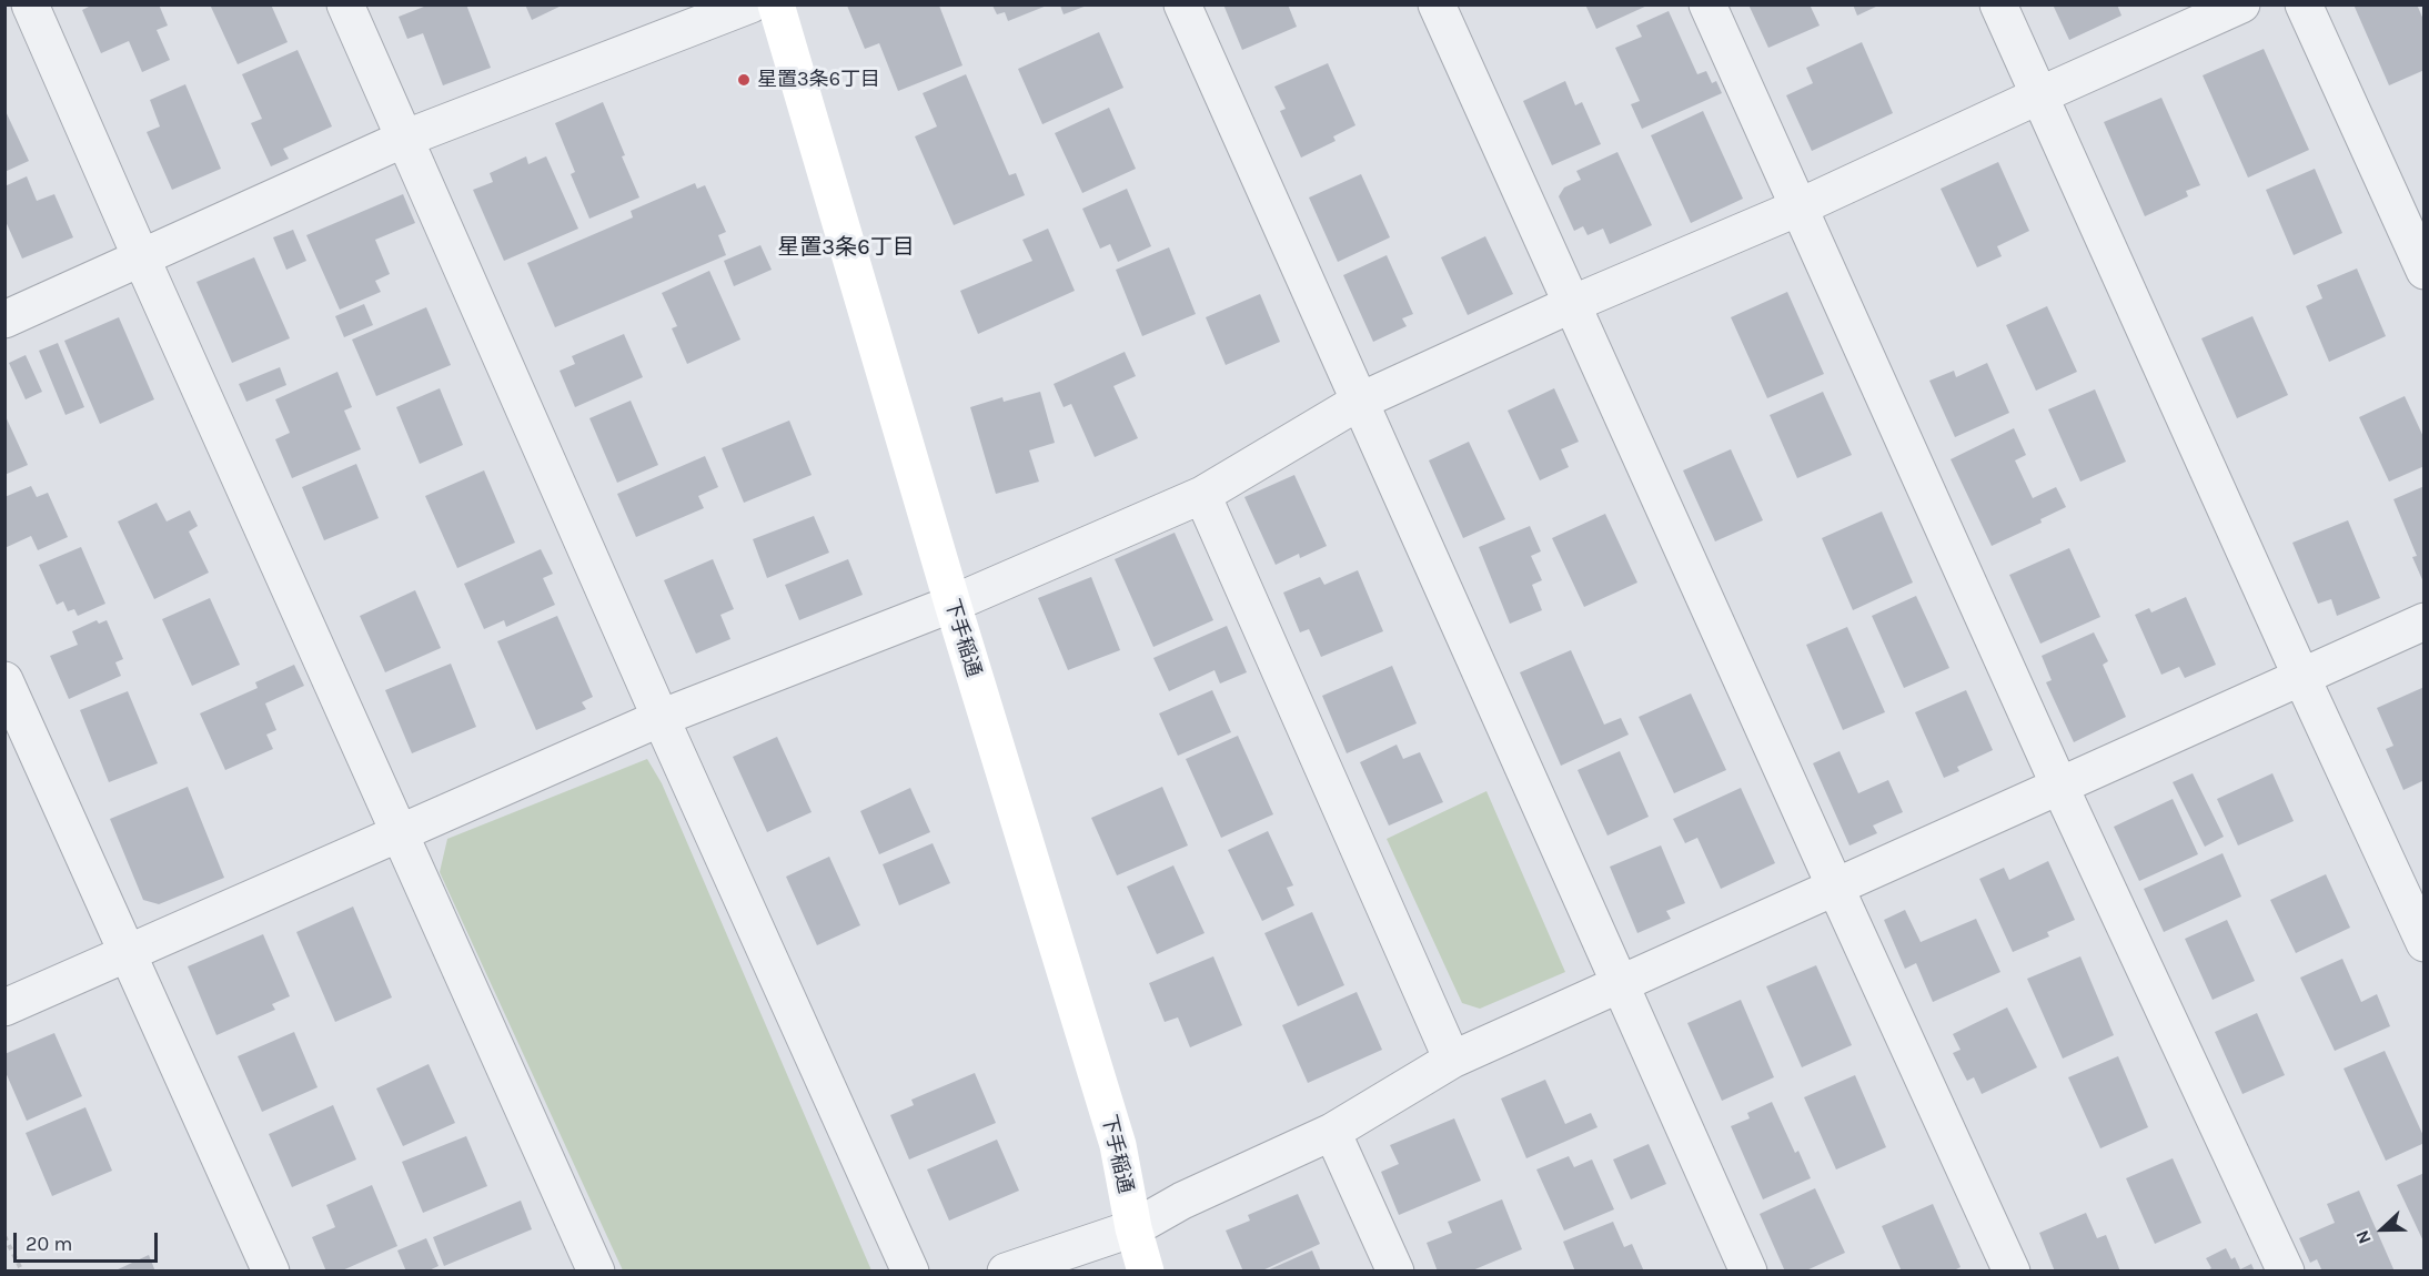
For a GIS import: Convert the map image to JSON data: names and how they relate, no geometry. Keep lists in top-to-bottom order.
{
  "streets": {
    "street": ["下手稲通"]
  },
  "districts": ["星置3条6丁目"],
  "places": ["星置3条6丁目"],
  "scale_bar": "20 m",
  "north": "left"
}
